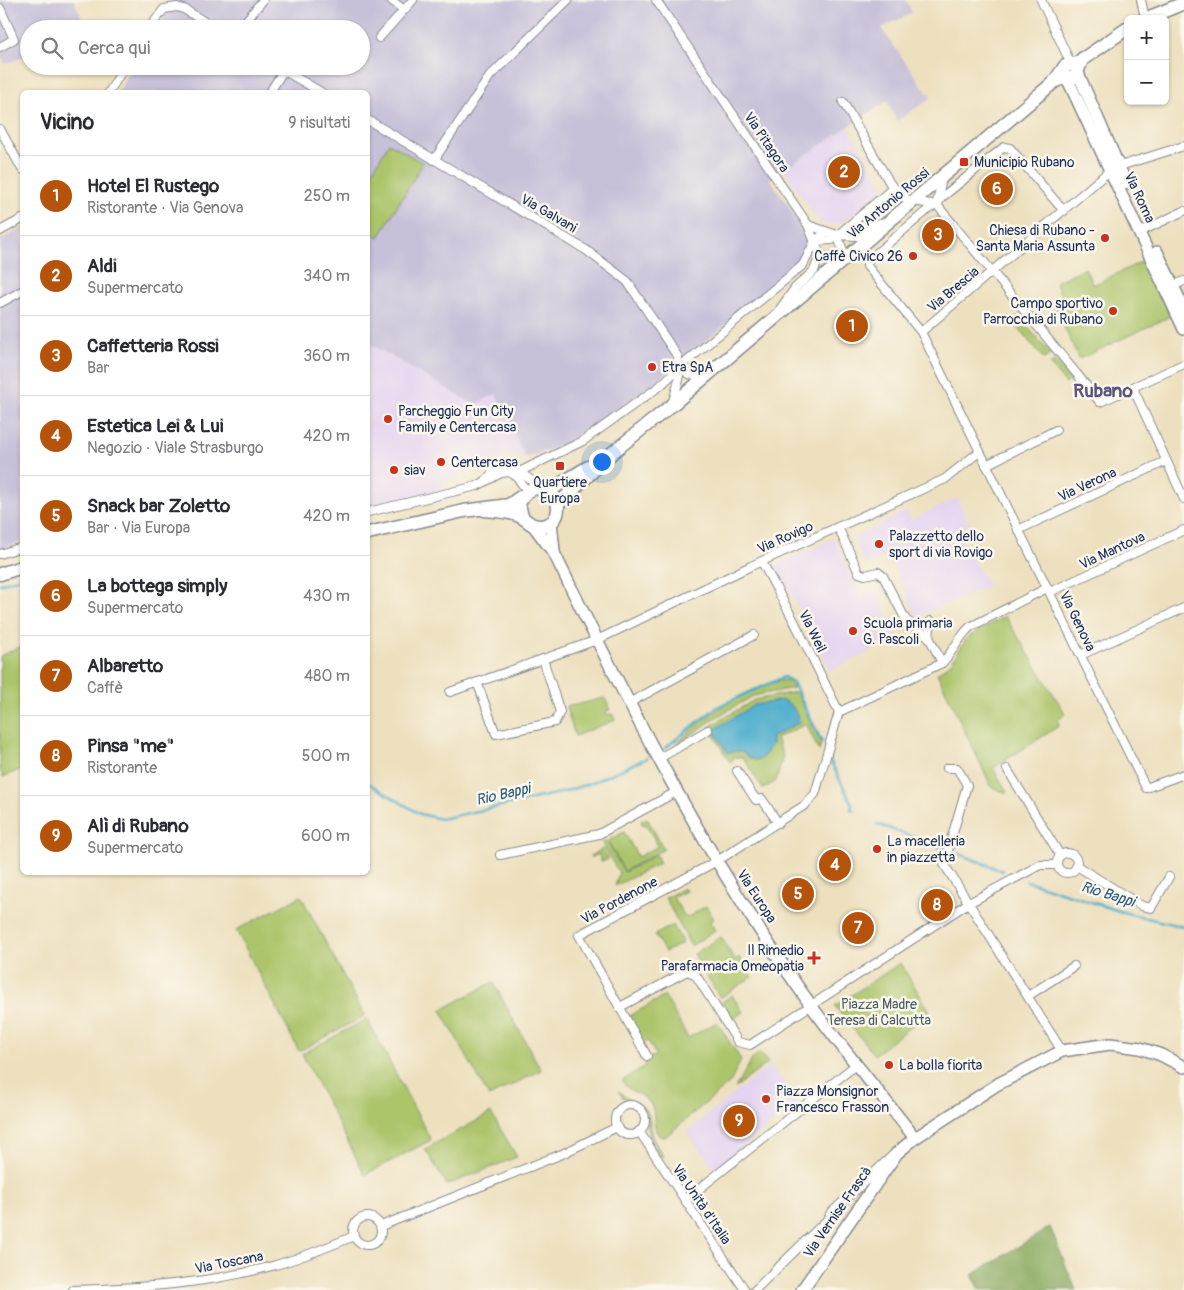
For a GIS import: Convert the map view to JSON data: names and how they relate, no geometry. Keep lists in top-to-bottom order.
{
  "streets": {
    "main road": ["Via Antonio Rossi"],
    "street": [
      "Via Pitagora",
      "Via Roma",
      "Via Galvani",
      "Via Brescia",
      "Via Verona",
      "Via Rovigo",
      "Via Mantova",
      "Via Genova",
      "Via Weil",
      "Via Europa",
      "Via Pordenone",
      "Via Unità d'Italia",
      "Via Vernise Frascà",
      "Via Toscana"
    ]
  },
  "crossings": [
    ["Via Roma", "Via Antonio Rossi"],
    ["Via Roma", "Via Brescia"],
    ["Via Antonio Rossi", "Via Europa"],
    ["Via Brescia", "Via Genova"],
    ["Via Verona", "Via Genova"],
    ["Via Rovigo", "Via Genova"],
    ["Via Rovigo", "Via Weil"],
    ["Via Rovigo", "Via Europa"],
    ["Via Mantova", "Via Genova"],
    ["Via Europa", "Via Pordenone"],
    ["Via Europa", "Via Vernise Frascà"]
  ],
  "districts": ["Rubano"],
  "water": ["Rio Bappi"],
  "parks": ["Piazza Madre Teresa di Calcutta"],
  "places": {
    "transit": ["Municipio Rubano", "Quartiere Europa"],
    "other": [
      "Chiesa di Rubano - Santa Maria Assunta",
      "Caffè Civico 26",
      "Campo sportivo Parrocchia di Rubano",
      "Etra SpA",
      "Parcheggio Fun City Family e Centercasa",
      "Centercasa",
      "siav",
      "Palazzetto dello sport di via Rovigo",
      "Scuola primaria G. Pascoli",
      "La macelleria in piazzetta",
      "La bolla fiorita",
      "Piazza Monsignor Francesco Frasson"
    ],
    "health": ["Il Rimedio Parafarmacia Omeopatia"]
  },
  "page": {
    "map_buttons": ["+", "−"],
    "search": "Cerca qui",
    "heading": ["Vicino", "9 risultati"],
    "pins": [
      "2",
      "6",
      "3",
      "1",
      "4",
      "5",
      "8",
      "7",
      "9"
    ],
    "list": [
      {
        "mark": "1",
        "name": "Hotel El Rustego",
        "note": "Ristorante · Via Genova",
        "value": "250 m"
      },
      {
        "mark": "2",
        "name": "Aldi",
        "note": "Supermercato",
        "value": "340 m"
      },
      {
        "mark": "3",
        "name": "Caffetteria Rossi",
        "note": "Bar",
        "value": "360 m"
      },
      {
        "mark": "4",
        "name": "Estetica Lei & Lui",
        "note": "Negozio · Viale Strasburgo",
        "value": "420 m"
      },
      {
        "mark": "5",
        "name": "Snack bar Zoletto",
        "note": "Bar · Via Europa",
        "value": "420 m"
      },
      {
        "mark": "6",
        "name": "La bottega simply",
        "note": "Supermercato",
        "value": "430 m"
      },
      {
        "mark": "7",
        "name": "Albaretto",
        "note": "Caffè",
        "value": "480 m"
      },
      {
        "mark": "8",
        "name": "Pinsa \"me\"",
        "note": "Ristorante",
        "value": "500 m"
      },
      {
        "mark": "9",
        "name": "Alì di Rubano",
        "note": "Supermercato",
        "value": "600 m"
      }
    ]
  }
}
